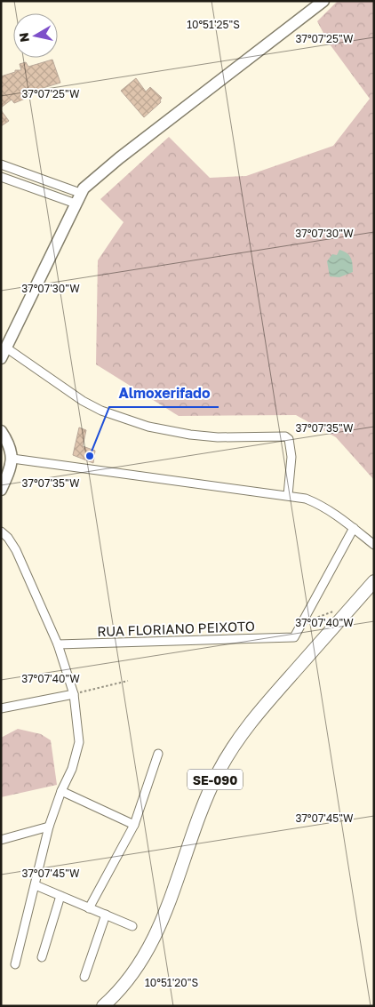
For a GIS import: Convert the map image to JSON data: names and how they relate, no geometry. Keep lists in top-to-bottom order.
{
  "streets": {
    "main road": ["SE-090"],
    "street": ["RUA FLORIANO PEIXOTO"]
  },
  "places": ["Almoxerifado"],
  "north": "left",
  "coordinates": [
    "10°51'25\"S",
    "37°07'25\"W",
    "37°07'30\"W",
    "37°07'35\"W",
    "37°07'40\"W",
    "37°07'45\"W",
    "10°51'20\"S"
  ]
}
